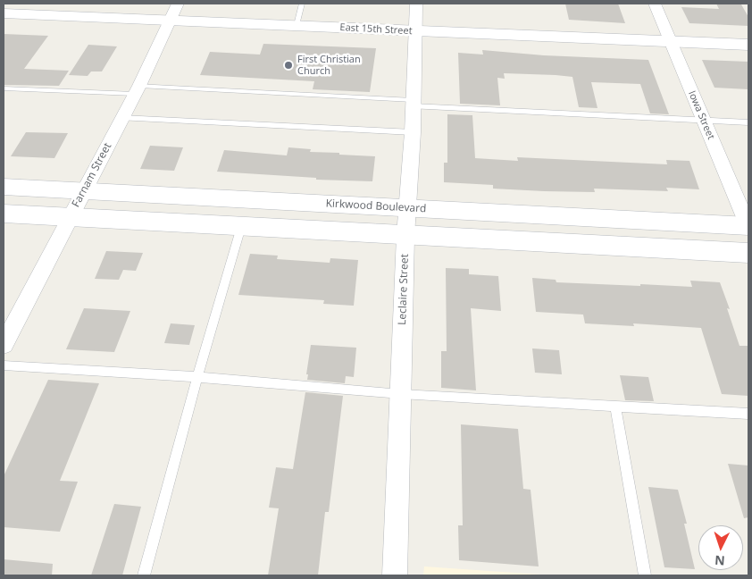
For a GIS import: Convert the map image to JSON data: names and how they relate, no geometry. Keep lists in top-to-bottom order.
{
  "streets": {
    "street": [
      "East 15th Street",
      "Iowa Street",
      "Farnam Street",
      "Kirkwood Boulevard",
      "Leclaire Street"
    ]
  },
  "crossings": [
    ["East 15th Street", "Iowa Street"],
    ["East 15th Street", "Farnam Street"],
    ["East 15th Street", "Leclaire Street"],
    ["Iowa Street", "Kirkwood Boulevard"],
    ["Farnam Street", "Kirkwood Boulevard"],
    ["Kirkwood Boulevard", "Leclaire Street"]
  ],
  "places": ["First Christian Church"],
  "north": "bottom"
}
